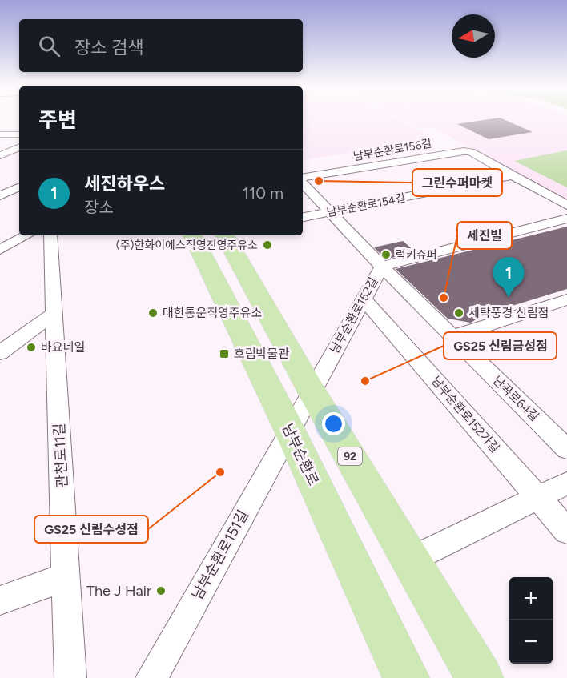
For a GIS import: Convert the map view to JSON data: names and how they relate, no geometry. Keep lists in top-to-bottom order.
{
  "streets": {
    "main road": ["남부순환로", "92"],
    "street": [
      "남부순환로156길",
      "남부순환로154길",
      "남부순환로152길",
      "난곡로64길",
      "남부순환로152가길",
      "관천로11길",
      "남부순환로151길"
    ]
  },
  "crossings": [
    ["남부순환로156길", "남부순환로154길"],
    ["남부순환로154길", "난곡로64길"],
    ["남부순환로152길", "난곡로64길"],
    ["남부순환로152길", "남부순환로152가길"],
    ["남부순환로152길", "남부순환로"],
    ["남부순환로152길", "92"],
    ["남부순환로152길", "남부순환로151길"],
    ["남부순환로", "남부순환로151길"]
  ],
  "places": {
    "other": [
      "그린수퍼마켓",
      "(주)한화이에스직영진영주유소",
      "럭키슈퍼",
      "세진빌",
      "대한통운직영주유소",
      "세탁풍경 신림점",
      "바요네일",
      "GS25 신림금성점",
      "GS25 신림수성점",
      "The J Hair"
    ],
    "transit": ["호림박물관"]
  },
  "north": "left",
  "page": {
    "search": "장소 검색",
    "heading": "주변",
    "list": [
      {
        "mark": "1",
        "name": "세진하우스",
        "note": "장소",
        "value": "110 m"
      }
    ],
    "pins": "1",
    "map_buttons": ["+", "−"]
  }
}
